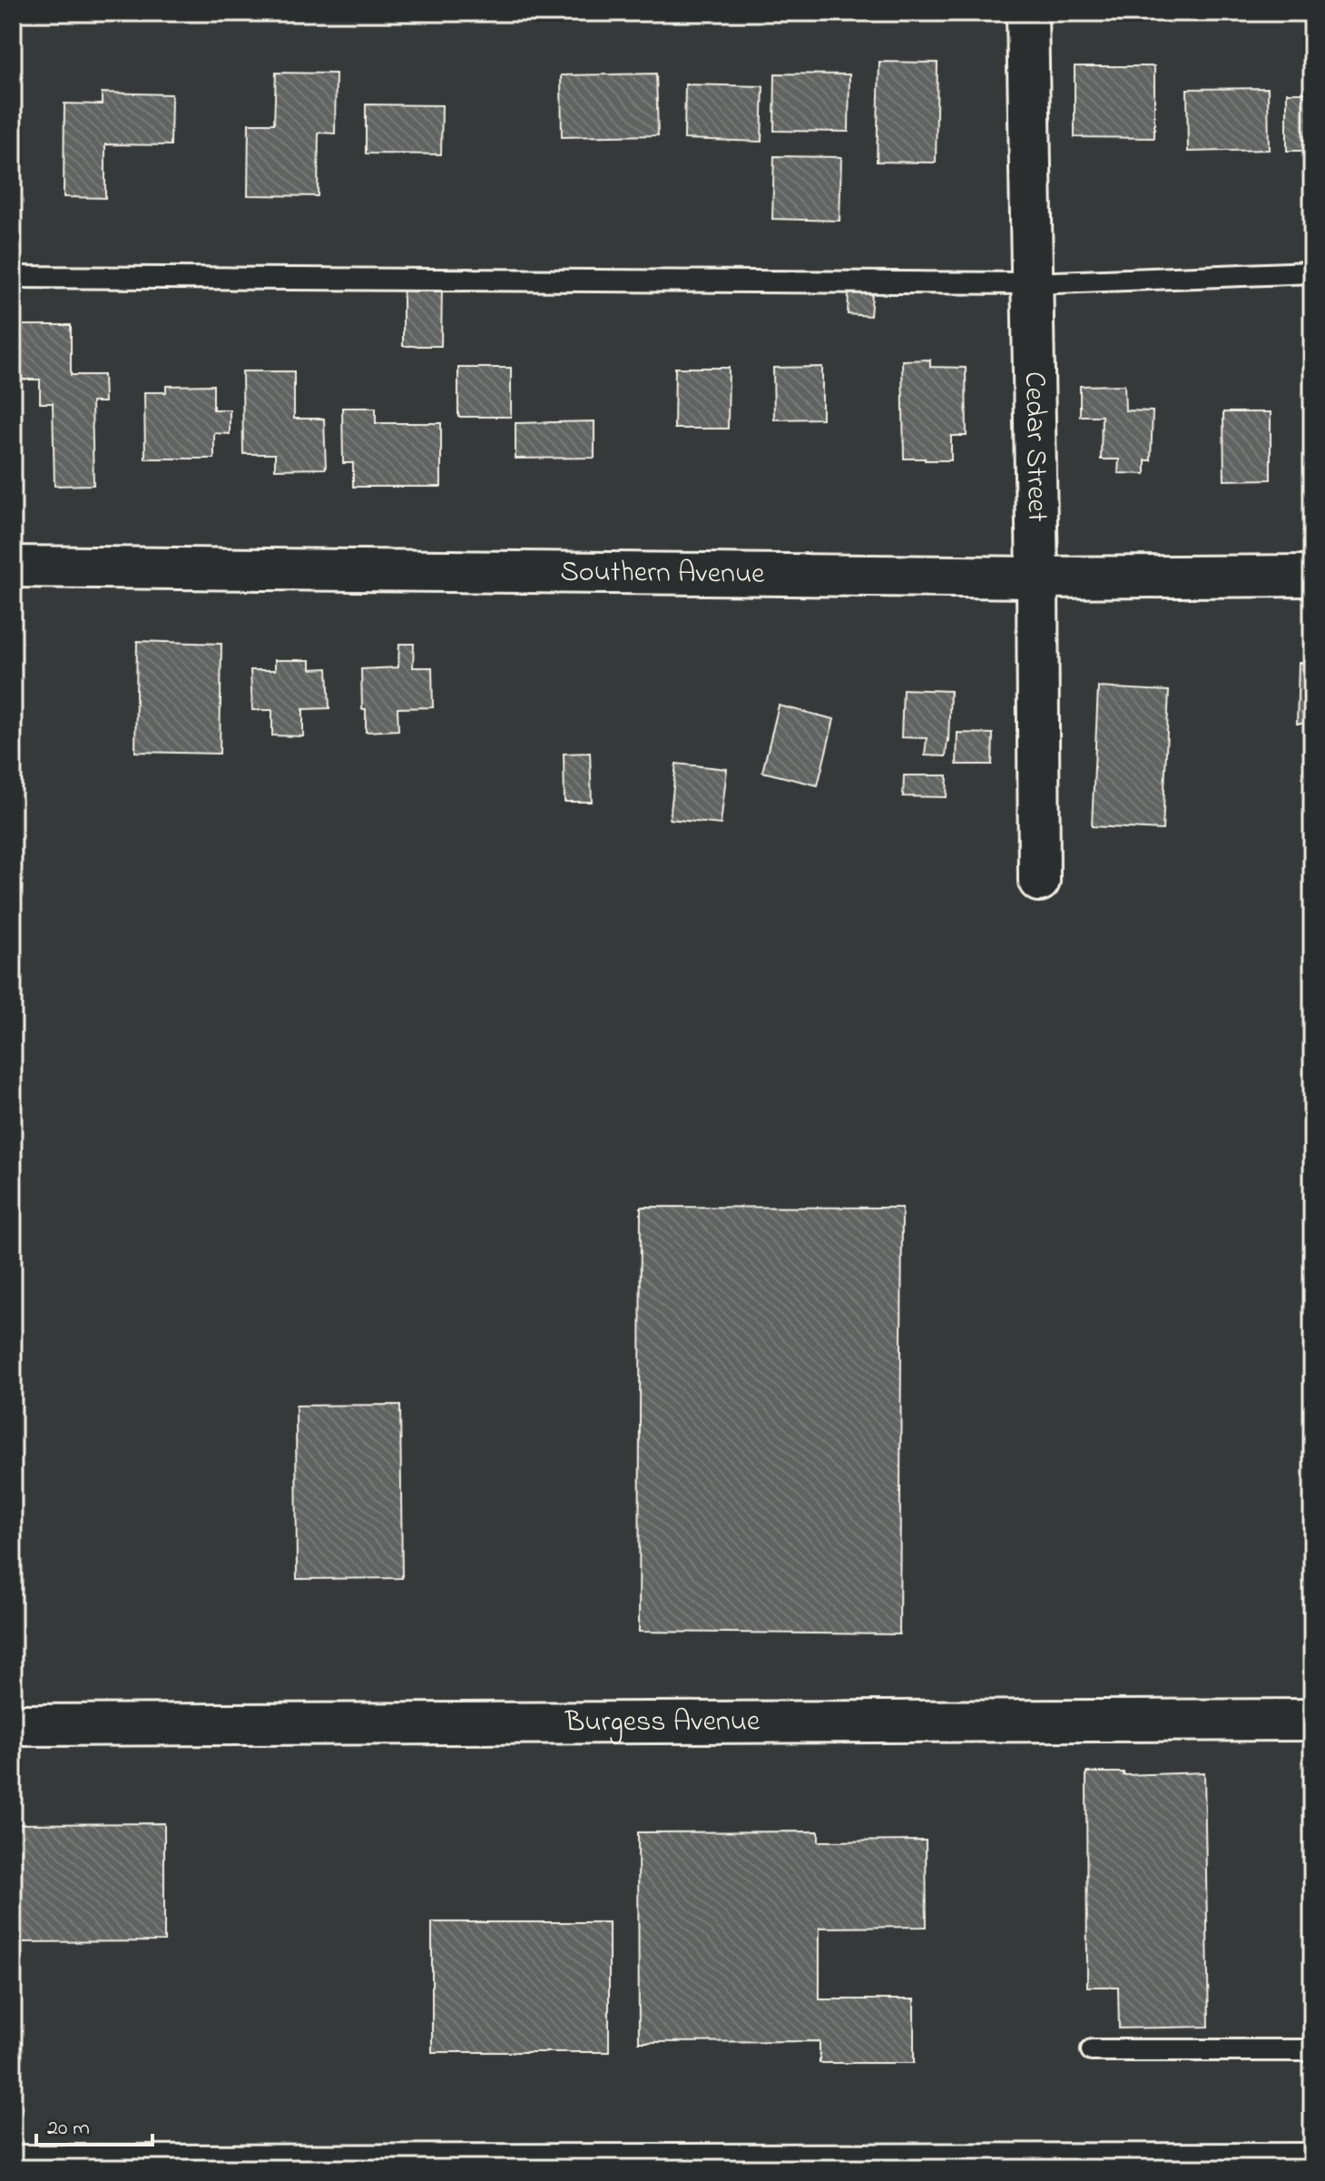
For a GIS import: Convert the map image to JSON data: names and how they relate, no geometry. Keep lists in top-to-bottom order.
{
  "streets": {
    "street": ["Cedar Street", "Southern Avenue", "Burgess Avenue"]
  },
  "crossings": [
    ["Cedar Street", "Southern Avenue"]
  ],
  "scale_bar": "20 m"
}
